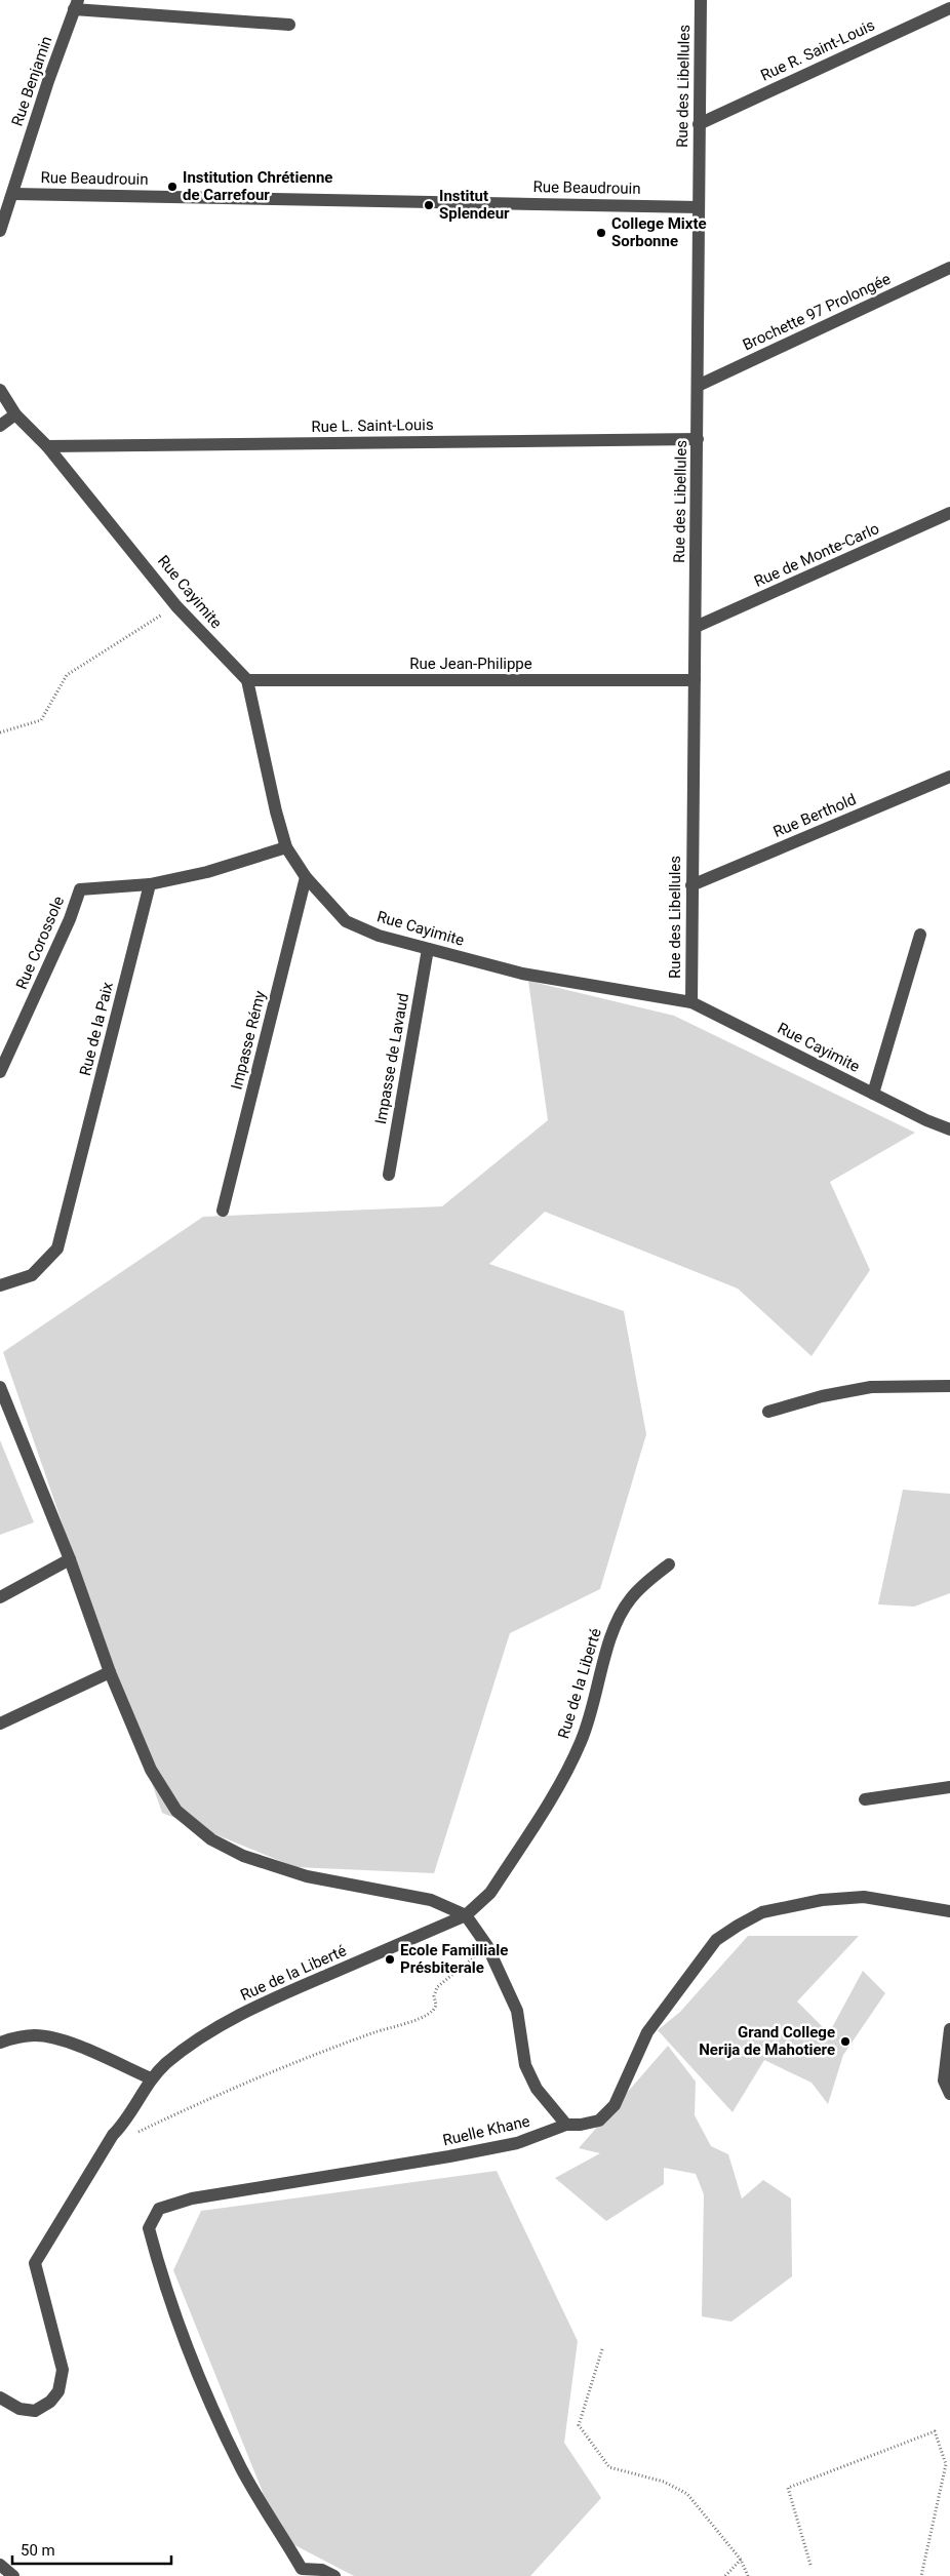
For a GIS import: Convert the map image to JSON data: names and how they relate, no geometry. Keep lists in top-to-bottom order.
{
  "streets": {
    "street": [
      "Rue R. Saint-Louis",
      "Rue Benjamin",
      "Rue des Libellules",
      "Rue Beaudrouin",
      "Brochette 97 Prolongée",
      "Rue L. Saint-Louis",
      "Rue de Monte-Carlo",
      "Rue Cayimite",
      "Rue Jean-Philippe",
      "Rue Berthold",
      "Rue Corossole",
      "Rue de la Paix",
      "Impasse Rémy",
      "Impasse de Lavaud",
      "Rue de la Liberté",
      "Ruelle Khane"
    ]
  },
  "crossings": [
    ["Rue R. Saint-Louis", "Rue des Libellules"],
    ["Rue Benjamin", "Rue Beaudrouin"],
    ["Rue des Libellules", "Rue Beaudrouin"],
    ["Rue des Libellules", "Brochette 97 Prolongée"],
    ["Rue des Libellules", "Rue L. Saint-Louis"],
    ["Rue des Libellules", "Rue de Monte-Carlo"],
    ["Rue des Libellules", "Rue Cayimite"],
    ["Rue des Libellules", "Rue Jean-Philippe"],
    ["Rue des Libellules", "Rue Berthold"],
    ["Rue L. Saint-Louis", "Rue Cayimite"],
    ["Rue Cayimite", "Rue Jean-Philippe"],
    ["Rue Cayimite", "Impasse Rémy"],
    ["Rue Cayimite", "Impasse de Lavaud"],
    ["Rue Corossole", "Rue de la Paix"]
  ],
  "places": [
    "Institution Chrétienne de Carrefour",
    "Institut Splendeur",
    "College Mixte Sorbonne",
    "Ecole Familliale Présbiterale",
    "Grand College Nerija de Mahotiere"
  ],
  "scale_bar": "50 m"
}
